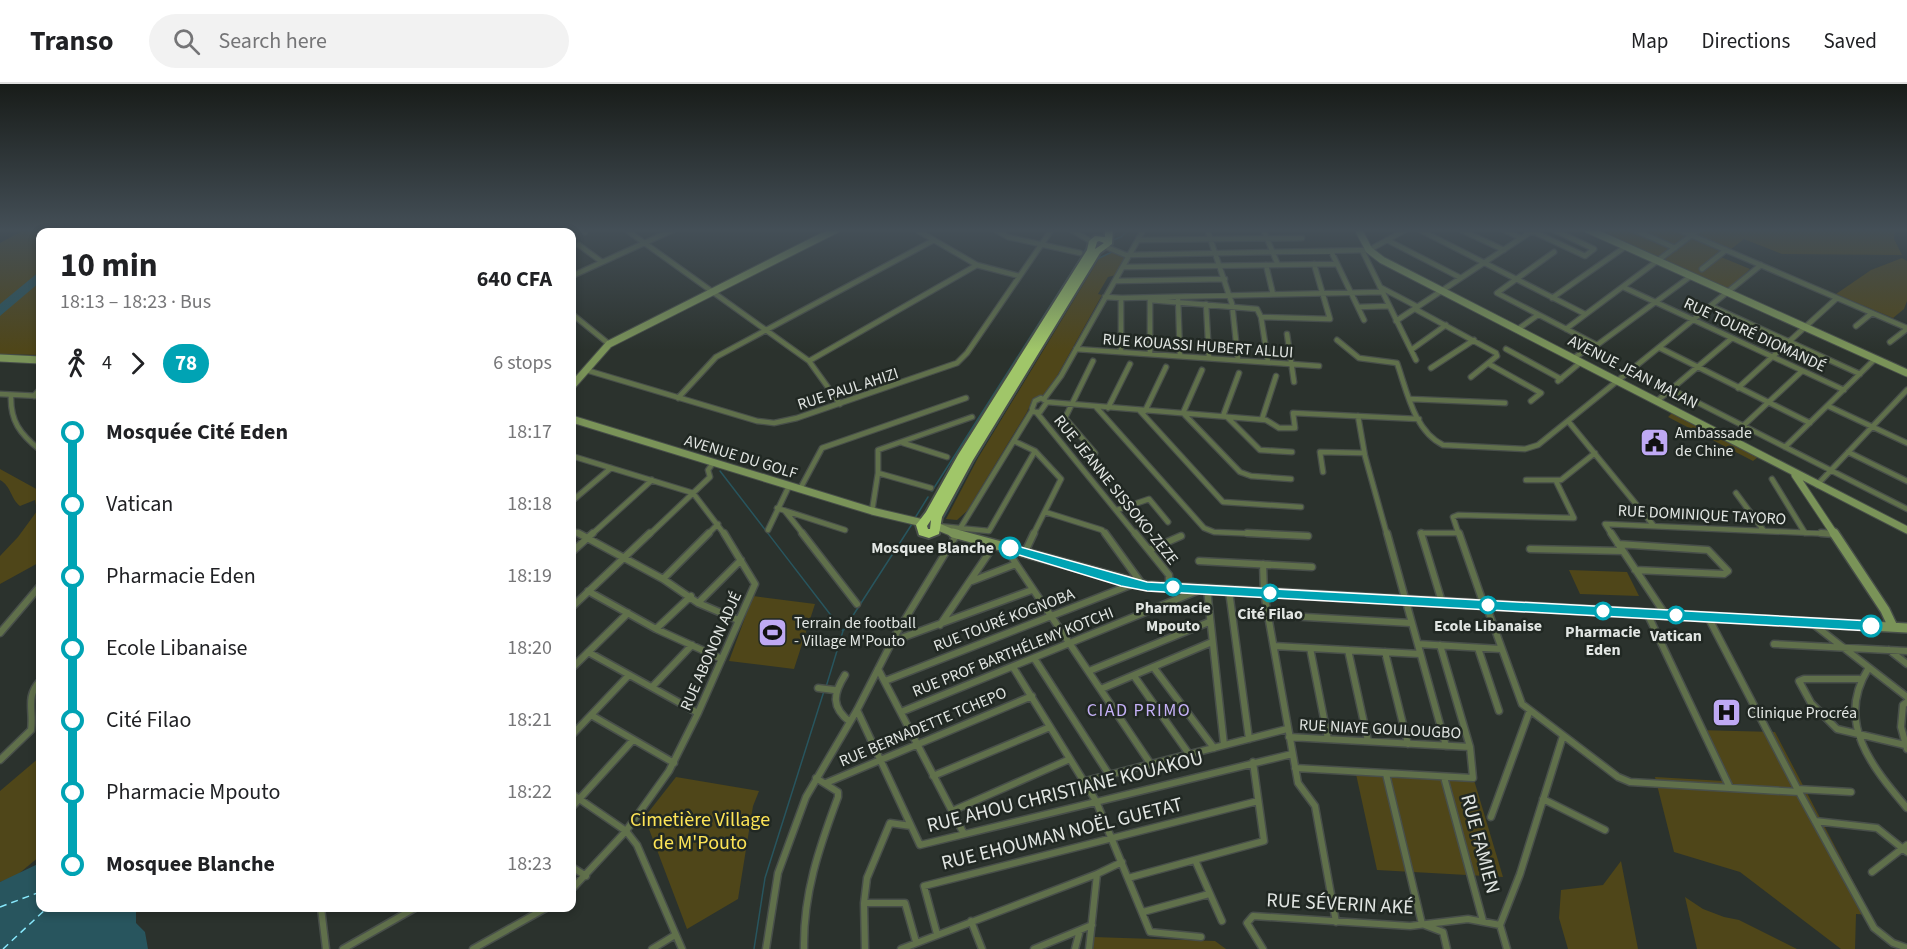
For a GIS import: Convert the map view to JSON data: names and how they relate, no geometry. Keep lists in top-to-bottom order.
{
  "streets": {
    "main road": ["AVENUE JEAN MALAN", "AVENUE DU GOLF"],
    "street": [
      "RUE TOURÉ DIOMANDÉ",
      "RUE KOUASSI HUBERT ALLUI",
      "RUE PAUL AHIZI",
      "RUE JEANNE SISSOKO-ZEZE",
      "RUE DOMINIQUE TAYORO",
      "RUE TOURÉ KOGNOBA",
      "RUE ABONON ADJÉ",
      "RUE PROF BARTHÉLEMY KOTCHI",
      "RUE BERNADETTE TCHEPO",
      "RUE NIAYE GOULOUGBO",
      "RUE AHOU CHRISTIANE KOUAKOU",
      "RUE EHOUMAN NOËL GUETAT",
      "RUE FAMIEN",
      "RUE SÉVERIN AKÉ"
    ]
  },
  "crossings": [
    ["AVENUE JEAN MALAN", "RUE DOMINIQUE TAYORO"],
    ["RUE BERNADETTE TCHEPO", "RUE AHOU CHRISTIANE KOUAKOU"],
    ["RUE FAMIEN", "RUE SÉVERIN AKÉ"]
  ],
  "districts": ["CIAD PRIMO"],
  "parks": ["Cimetière Village de M'Pouto"],
  "places": {
    "public building": ["Ambassade de Chine"],
    "other": [
      "Mosquee Blanche",
      "Pharmacie Mpouto",
      "Cité Filao",
      "Ecole Libanaise",
      "Pharmacie Eden",
      "Vatican"
    ],
    "sports": ["Terrain de football - Village M'Pouto"],
    "hospital": ["Clinique Procréa"]
  },
  "lines": ["bus line 78"],
  "page": {
    "header": "Transo",
    "search": "Search here",
    "nav": ["Map", "Directions", "Saved"],
    "heading": ["10 min", "18:13 – 18:23 · Bus", "640 CFA"],
    "legs": ["4", "78", "6 stops"],
    "list": [
      {
        "name": "Mosquée Cité Eden",
        "value": "18:17"
      },
      {
        "name": "Vatican",
        "value": "18:18"
      },
      {
        "name": "Pharmacie Eden",
        "value": "18:19"
      },
      {
        "name": "Ecole Libanaise",
        "value": "18:20"
      },
      {
        "name": "Cité Filao",
        "value": "18:21"
      },
      {
        "name": "Pharmacie Mpouto",
        "value": "18:22"
      },
      {
        "name": "Mosquee Blanche",
        "value": "18:23"
      }
    ]
  }
}
